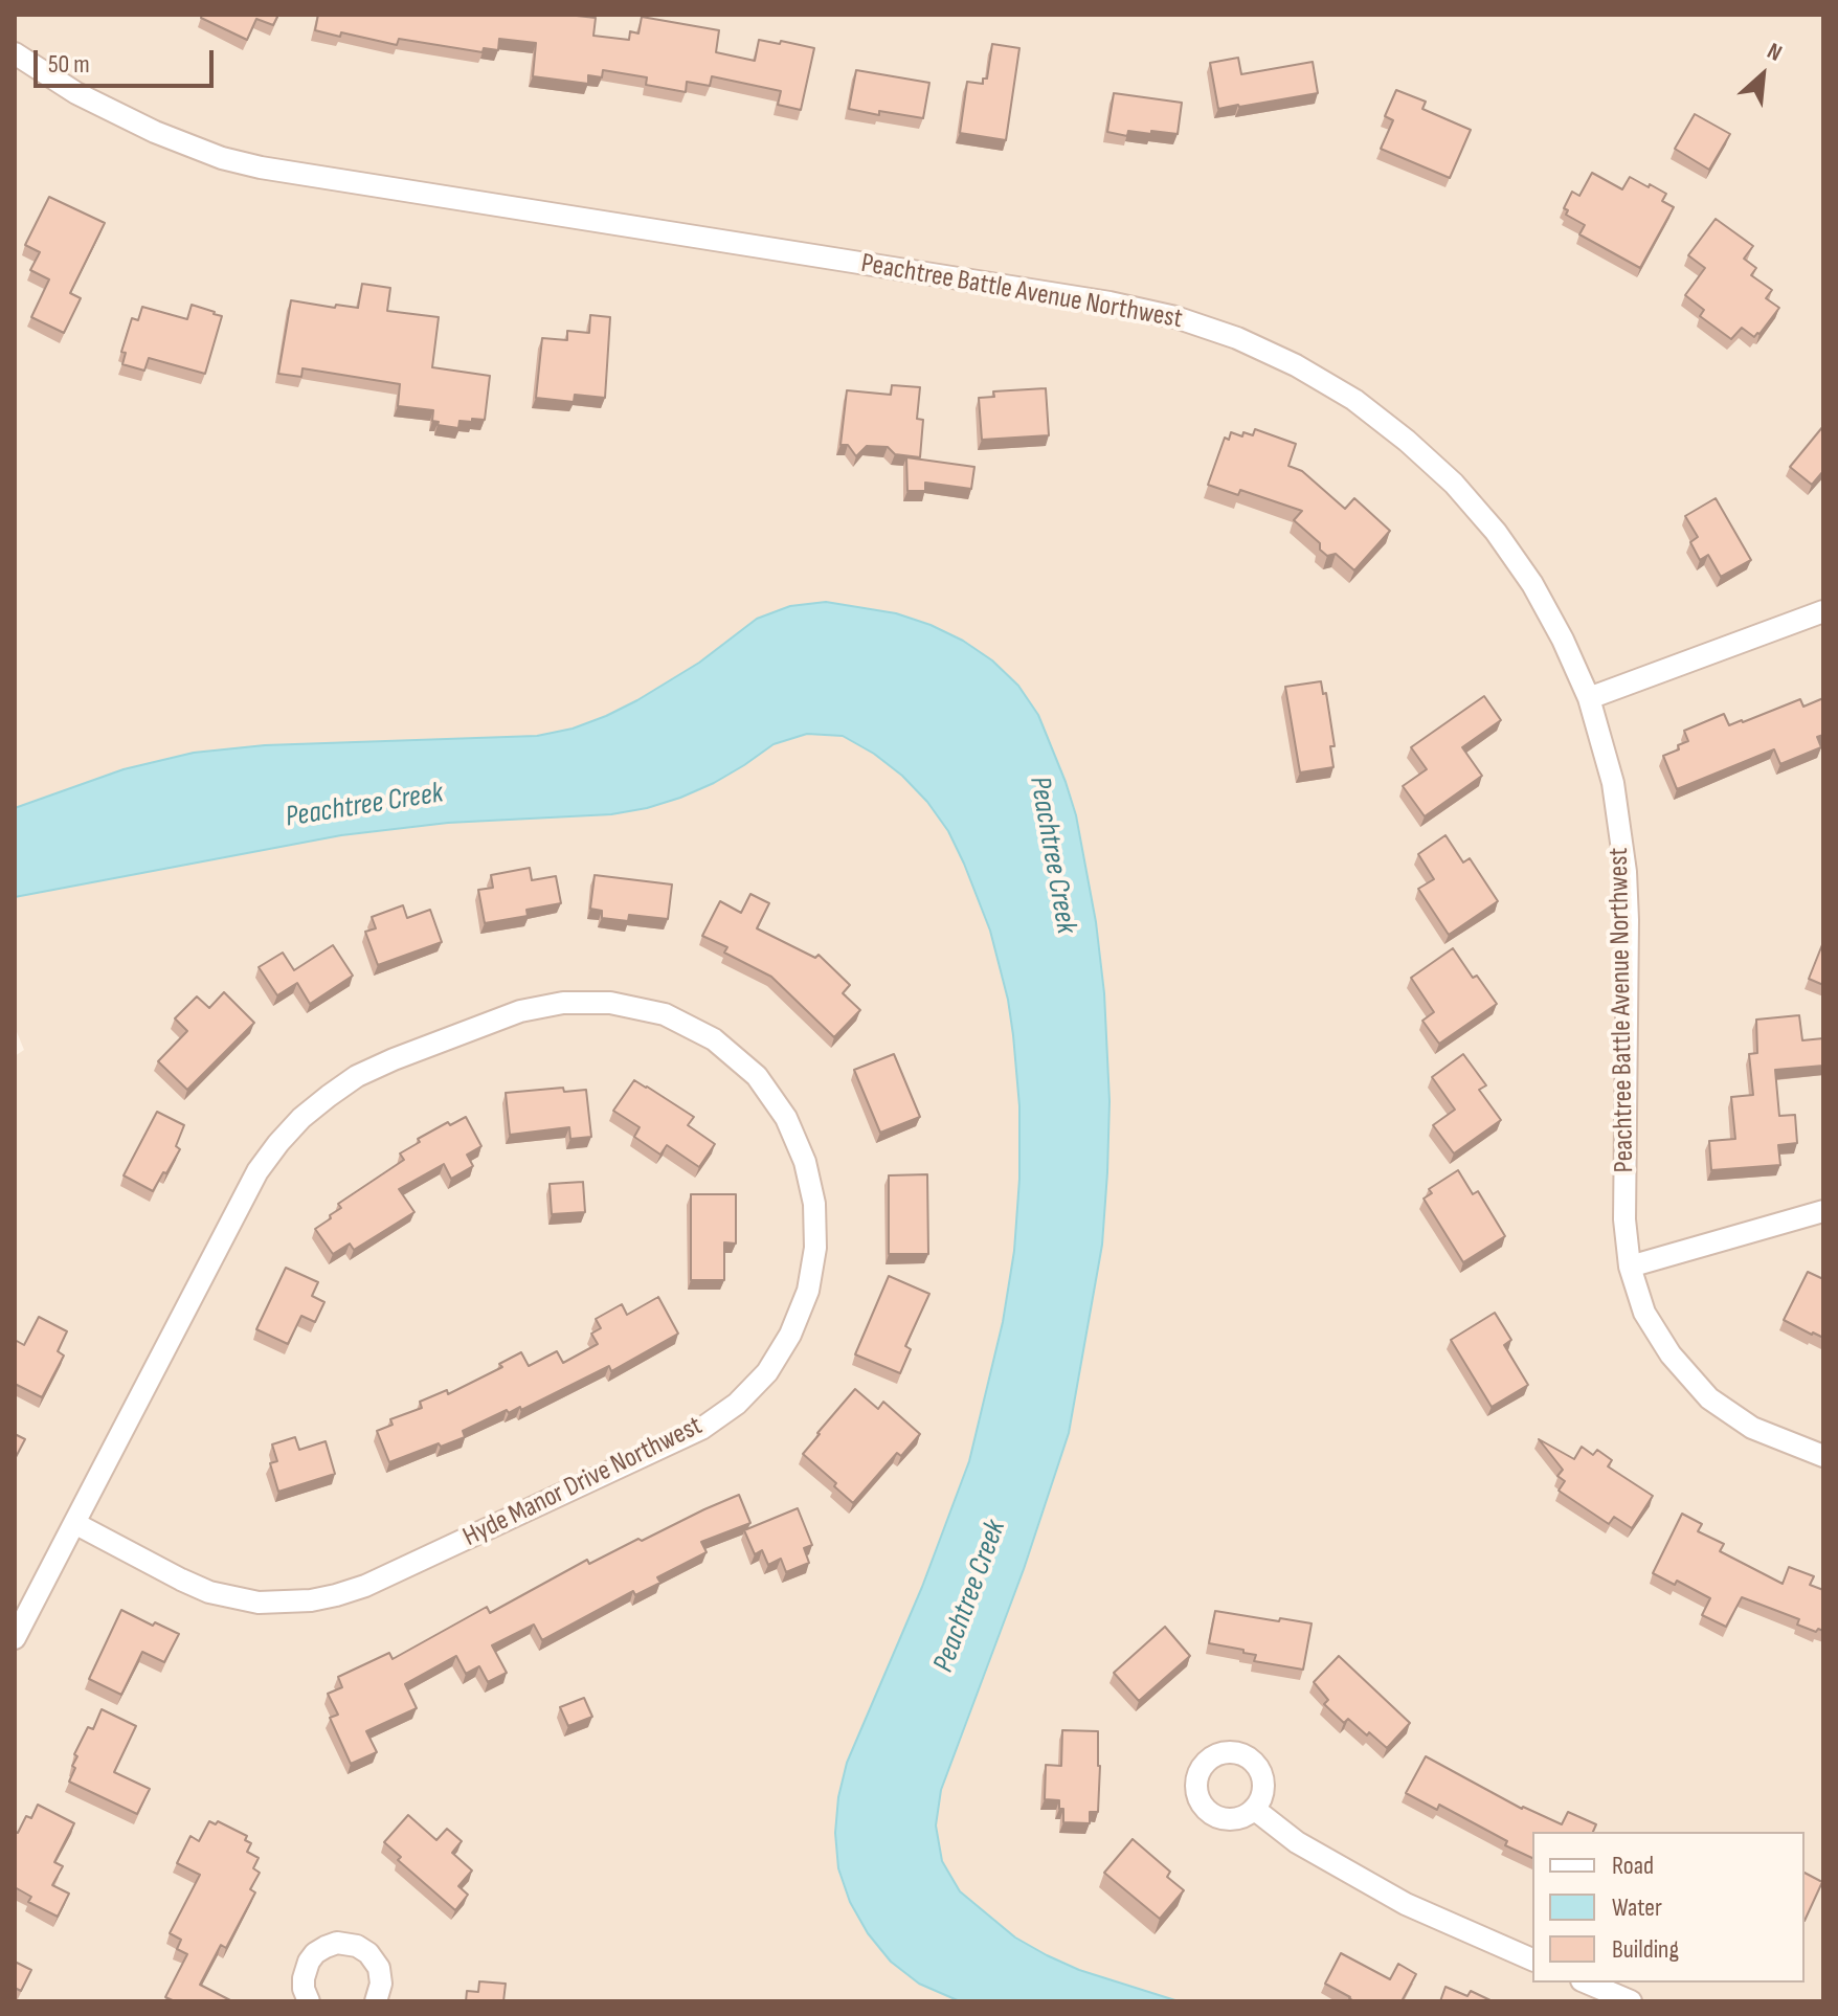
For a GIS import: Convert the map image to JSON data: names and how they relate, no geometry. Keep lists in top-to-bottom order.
{
  "streets": {
    "street": ["Peachtree Battle Avenue Northwest", "Hyde Manor Drive Northwest"]
  },
  "water": ["Peachtree Creek"],
  "legend": ["Road", "Water", "Building"],
  "scale_bar": "50 m",
  "north": "top right"
}
